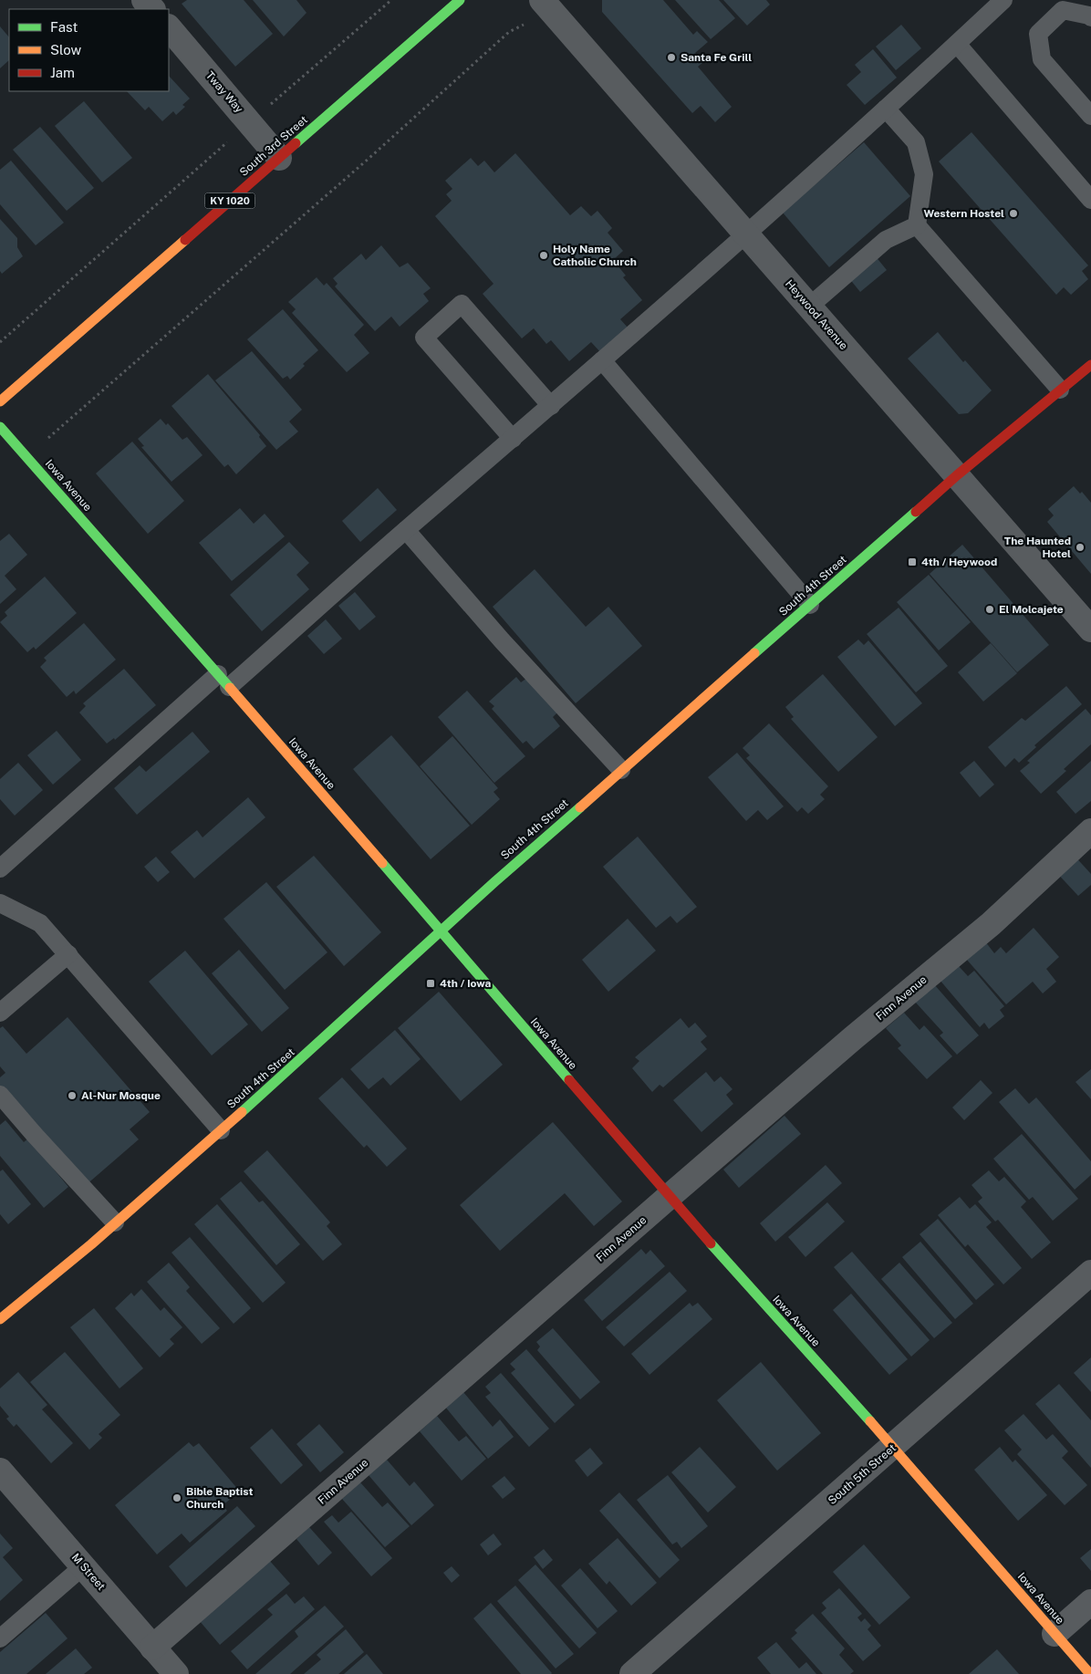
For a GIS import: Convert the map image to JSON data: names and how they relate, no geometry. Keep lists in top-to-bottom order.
{
  "streets": {
    "main road": [
      "South 3rd Street",
      "KY 1020",
      "Iowa Avenue",
      "South 4th Street"
    ],
    "street": [
      "Tway Way",
      "Heywood Avenue",
      "Finn Avenue",
      "South 5th Street",
      "M Street"
    ]
  },
  "crossings": [
    ["Tway Way", "South 3rd Street"],
    ["Heywood Avenue", "South 4th Street"],
    ["Iowa Avenue", "South 4th Street"],
    ["Iowa Avenue", "Finn Avenue"],
    ["Iowa Avenue", "South 5th Street"],
    ["Finn Avenue", "M Street"]
  ],
  "places": {
    "other": [
      "Santa Fe Grill",
      "Western Hostel",
      "Holy Name Catholic Church",
      "The Haunted Hotel",
      "El Molcajete",
      "Al-Nur Mosque",
      "Bible Baptist Church"
    ],
    "transit": ["4th / Heywood", "4th / Iowa"]
  },
  "legend": ["Fast", "Slow", "Jam"]
}
